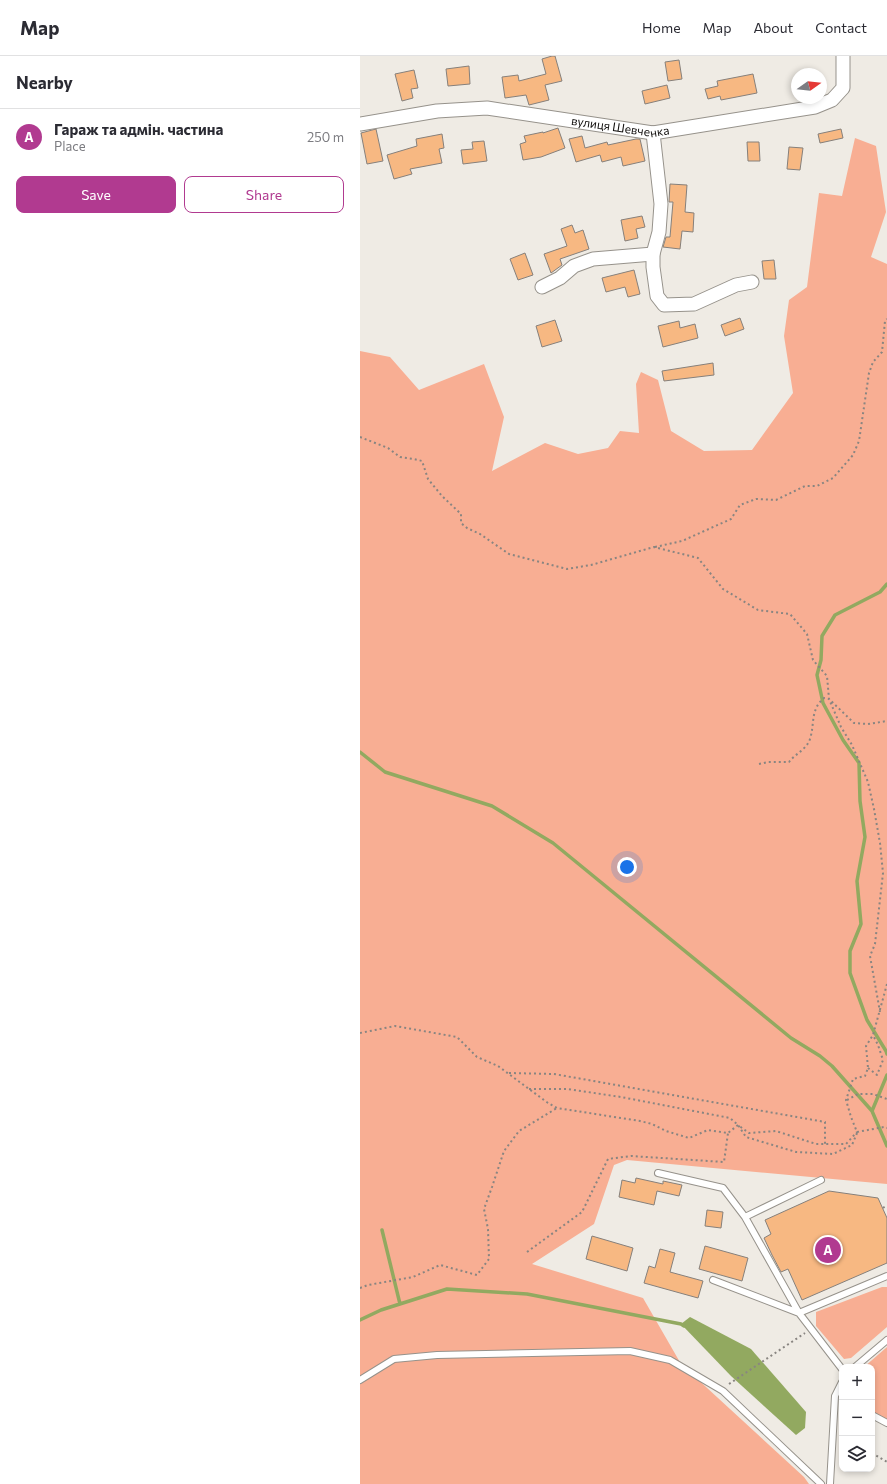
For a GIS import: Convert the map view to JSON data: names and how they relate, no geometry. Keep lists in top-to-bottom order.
{
  "streets": {
    "street": ["вулиця Шевченка"]
  },
  "north": "right",
  "page": {
    "header": "Map",
    "nav": [
      "Home",
      "Map",
      "About",
      "Contact"
    ],
    "heading": "Nearby",
    "list": [
      {
        "mark": "A",
        "name": "Гараж та адмін. частина",
        "note": "Place",
        "value": "250 m"
      }
    ],
    "buttons": ["Save", "Share"],
    "pins": "A",
    "map_buttons": ["+", "−"]
  }
}
